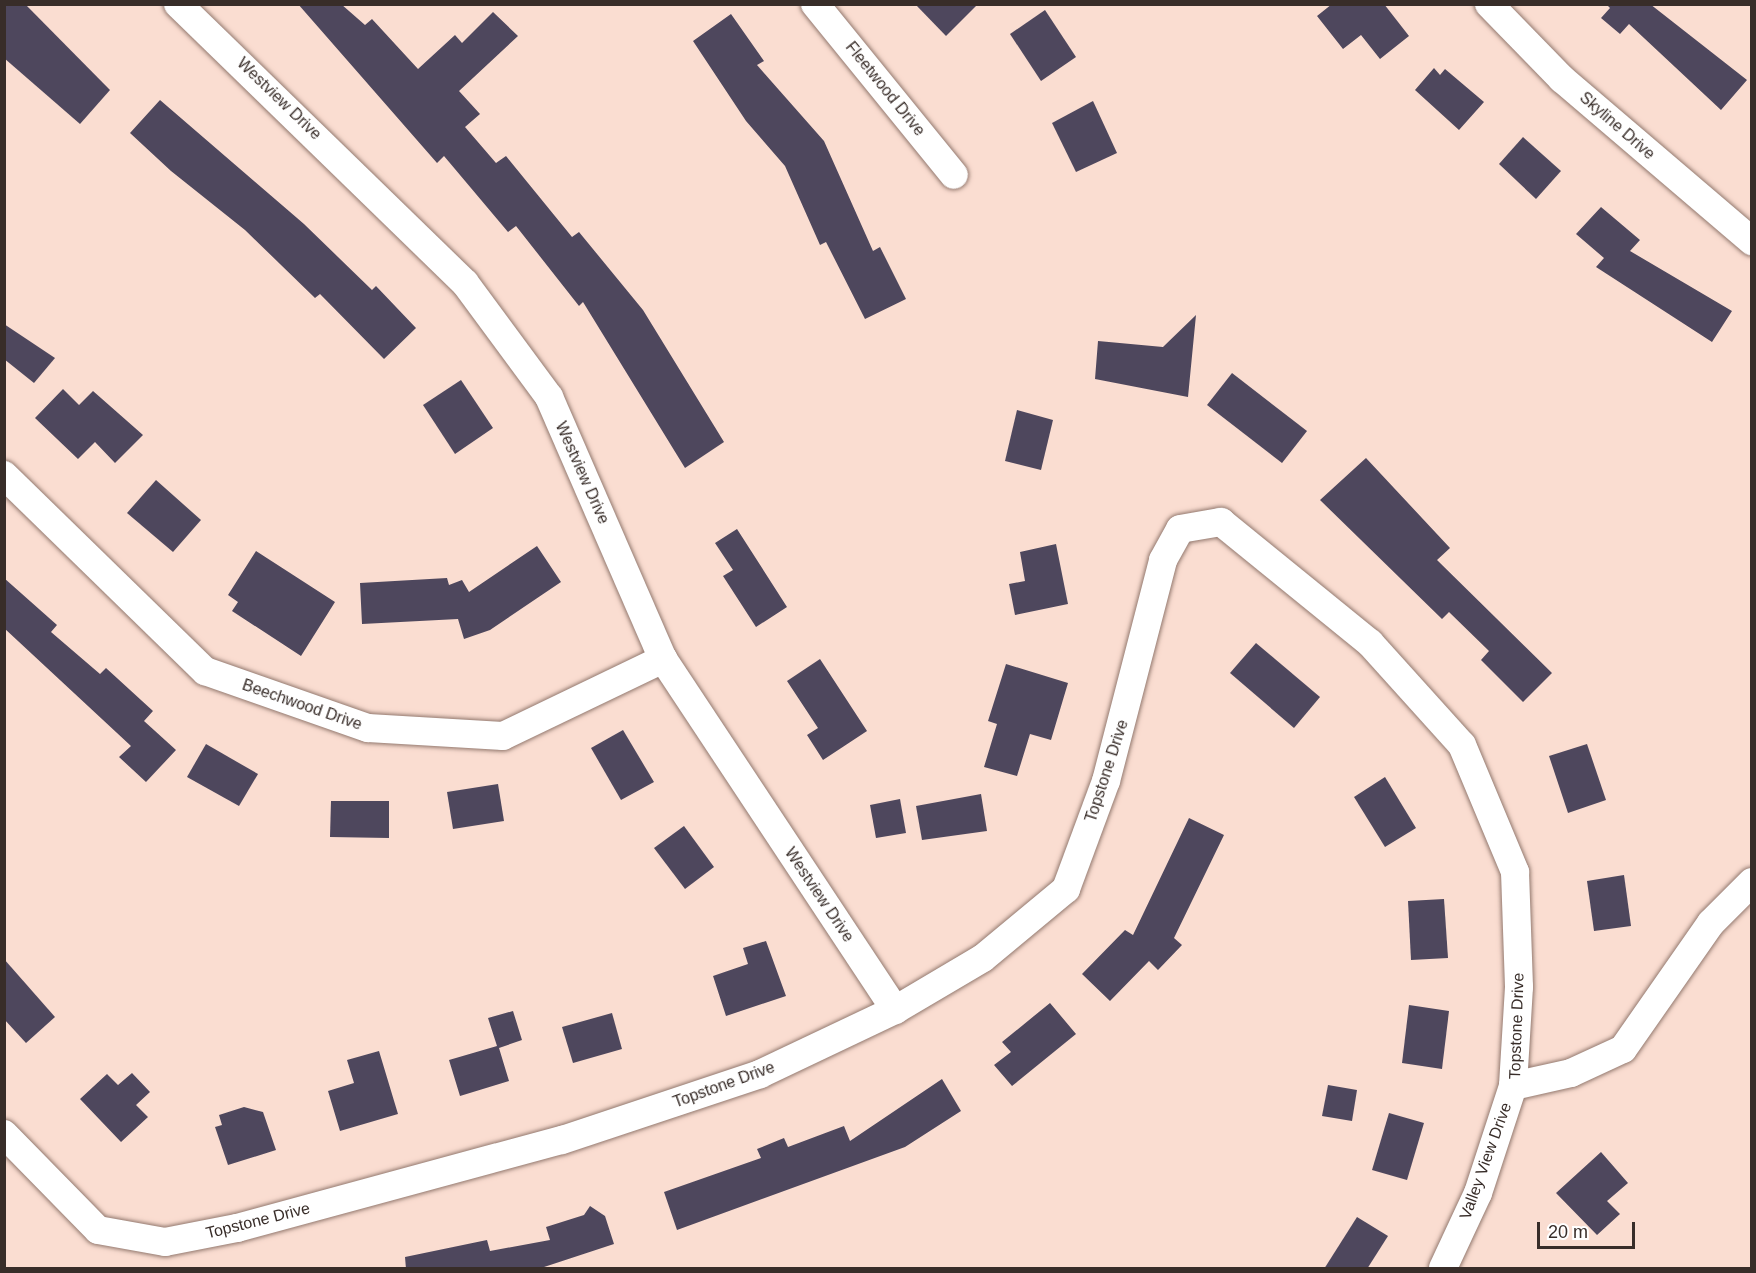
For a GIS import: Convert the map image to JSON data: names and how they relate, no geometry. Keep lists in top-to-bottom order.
{
  "streets": {
    "street": [
      "Fleetwood Drive",
      "Westview Drive",
      "Skyline Drive",
      "Beechwood Drive",
      "Topstone Drive",
      "Valley View Drive"
    ]
  },
  "crossings": [
    ["Westview Drive", "Beechwood Drive"],
    ["Westview Drive", "Topstone Drive"],
    ["Topstone Drive", "Valley View Drive"]
  ],
  "scale_bar": "20 m"
}
